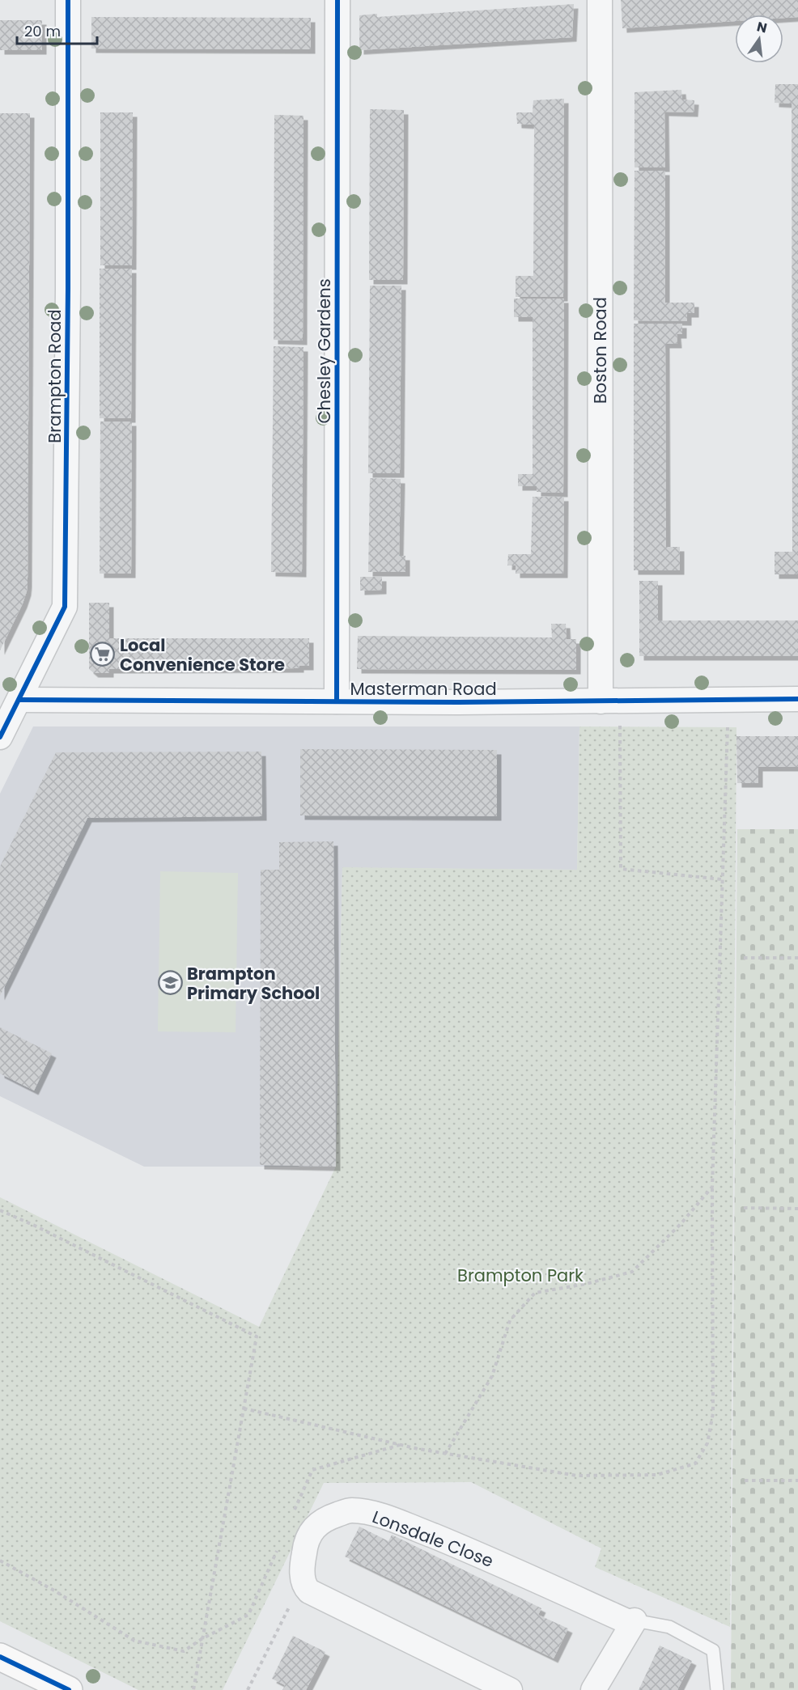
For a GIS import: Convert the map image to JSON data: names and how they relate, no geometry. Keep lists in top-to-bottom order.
{
  "streets": {
    "street": [
      "Boston Road",
      "Chesley Gardens",
      "Brampton Road",
      "Masterman Road",
      "Lonsdale Close"
    ]
  },
  "crossings": [
    ["Boston Road", "Masterman Road"],
    ["Chesley Gardens", "Masterman Road"],
    ["Brampton Road", "Masterman Road"]
  ],
  "parks": ["Brampton Park"],
  "places": {
    "supermarket": ["Local Convenience Store"],
    "school or university": ["Brampton Primary School"]
  },
  "scale_bar": "20 m",
  "north": "top"
}
